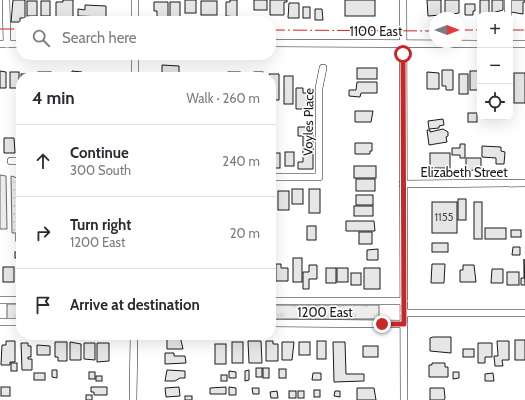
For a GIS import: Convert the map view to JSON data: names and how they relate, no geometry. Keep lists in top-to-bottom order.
{
  "streets": {
    "street": [
      "1100 East",
      "Voyles Place",
      "Elizabeth Street",
      "1200 East"
    ]
  },
  "house_numbers": ["1155"],
  "north": "right",
  "page": {
    "map_buttons": ["+", "−"],
    "search": "Search here",
    "heading": ["4 min", "Walk · 260 m"],
    "list": [
      ["Continue", "300 South", "240 m"],
      ["Turn right", "1200 East", "20 m"],
      "Arrive at destination"
    ]
  }
}
